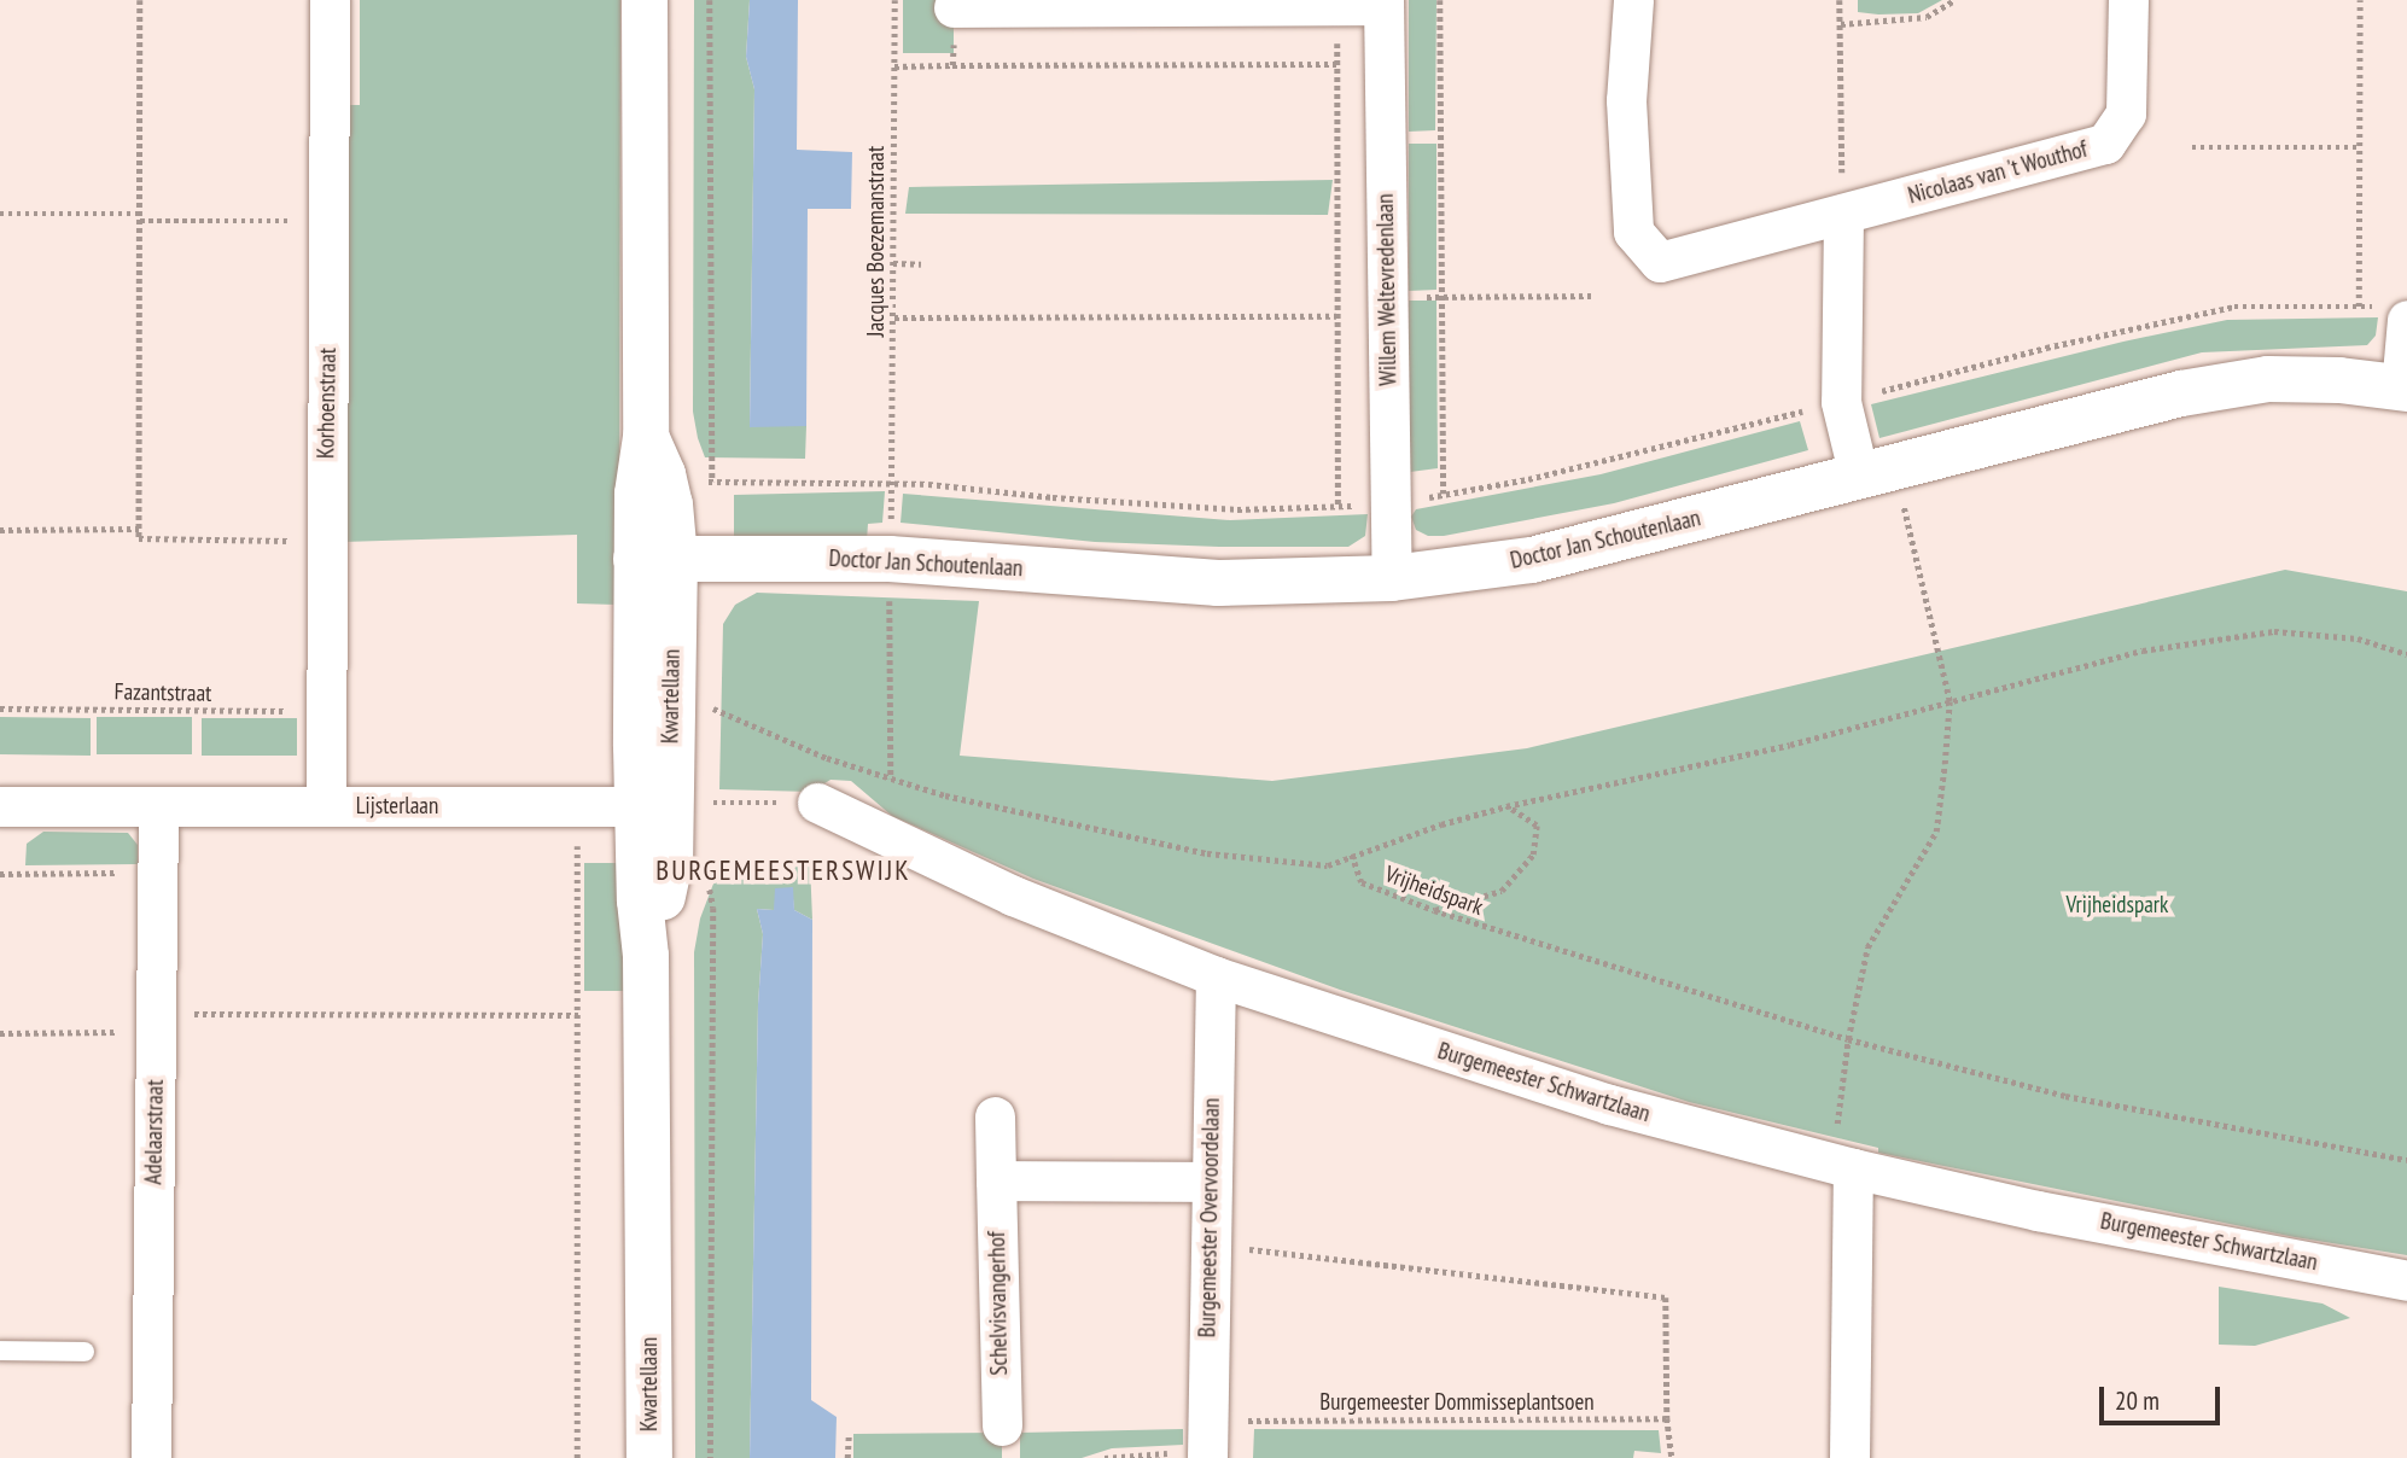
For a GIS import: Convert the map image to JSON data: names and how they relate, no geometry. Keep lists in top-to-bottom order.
{
  "streets": {
    "street": [
      "Nicolaas van 't Wouthof",
      "Willem Weltevredenlaan",
      "Korhoenstraat",
      "Doctor Jan Schoutenlaan",
      "Kwartellaan",
      "Lijsterlaan",
      "Burgemeester Schwartzlaan",
      "Adelaarstraat",
      "Burgemeester Overvoordelaan",
      "Schelvisvangerhof"
    ],
    "path": [
      "Jacques Boezemanstraat",
      "Fazantstraat",
      "Vrijheidspark",
      "Burgemeester Dommisseplantsoen"
    ]
  },
  "crossings": [
    ["Jacques Boezemanstraat", "Doctor Jan Schoutenlaan"],
    ["Jacques Boezemanstraat", "Vrijheidspark"],
    ["Willem Weltevredenlaan", "Doctor Jan Schoutenlaan"],
    ["Korhoenstraat", "Fazantstraat"],
    ["Korhoenstraat", "Lijsterlaan"],
    ["Doctor Jan Schoutenlaan", "Kwartellaan"],
    ["Kwartellaan", "Lijsterlaan"],
    ["Lijsterlaan", "Adelaarstraat"],
    ["Burgemeester Schwartzlaan", "Burgemeester Overvoordelaan"]
  ],
  "districts": ["BURGEMEESTERSWIJK"],
  "parks": ["Vrijheidspark"],
  "scale_bar": "20 m"
}
